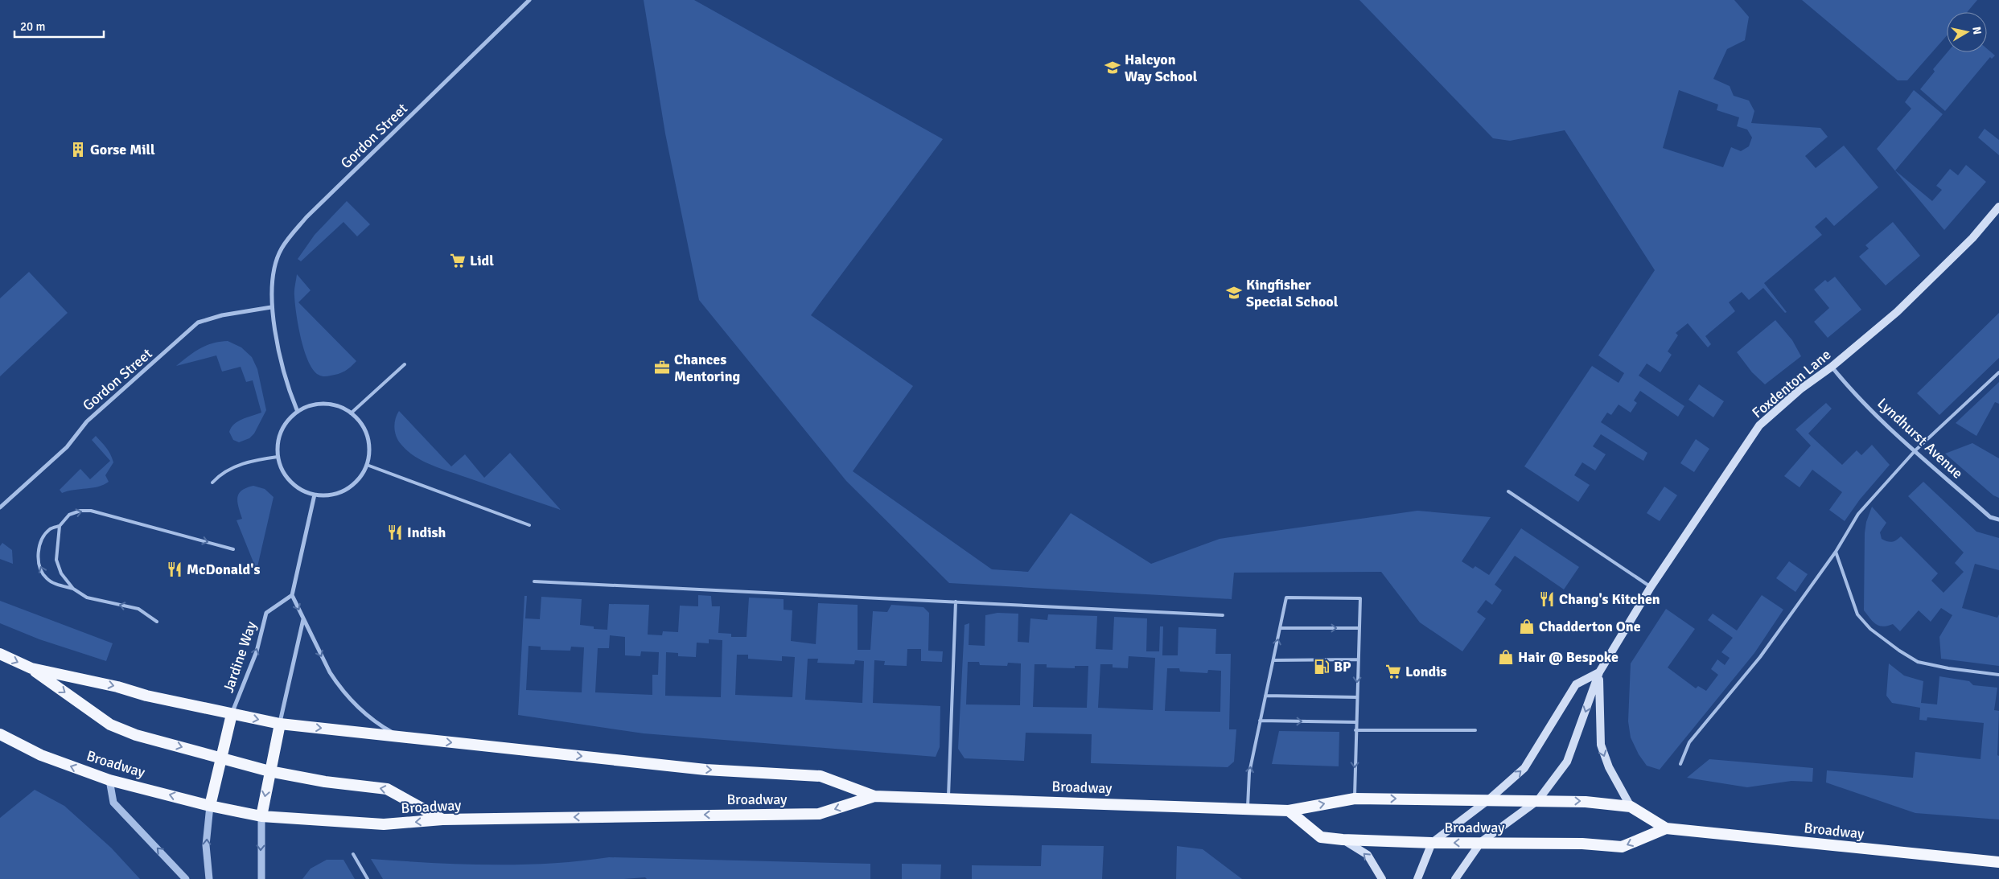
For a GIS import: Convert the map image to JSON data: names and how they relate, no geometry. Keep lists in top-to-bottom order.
{
  "streets": {
    "highway": ["Broadway"],
    "main road": ["Foxdenton Lane"],
    "street": ["Gordon Street", "Lyndhurst Avenue", "Jardine Way"]
  },
  "crossings": [
    ["Foxdenton Lane", "Lyndhurst Avenue"],
    ["Foxdenton Lane", "Broadway"],
    ["Jardine Way", "Broadway"]
  ],
  "one_way": ["Jardine Way"],
  "places": {
    "school or university": ["Halcyon Way School", "Kingfisher Special School"],
    "building": ["Gorse Mill"],
    "supermarket": ["Lidl", "Londis"],
    "office": ["Chances Mentoring"],
    "restaurant": ["Indish", "McDonald's", "Chang's Kitchen"],
    "shop": ["Chadderton One", "Hair @ Bespoke"],
    "fuel station": ["BP"]
  },
  "scale_bar": "20 m",
  "north": "right"
}
